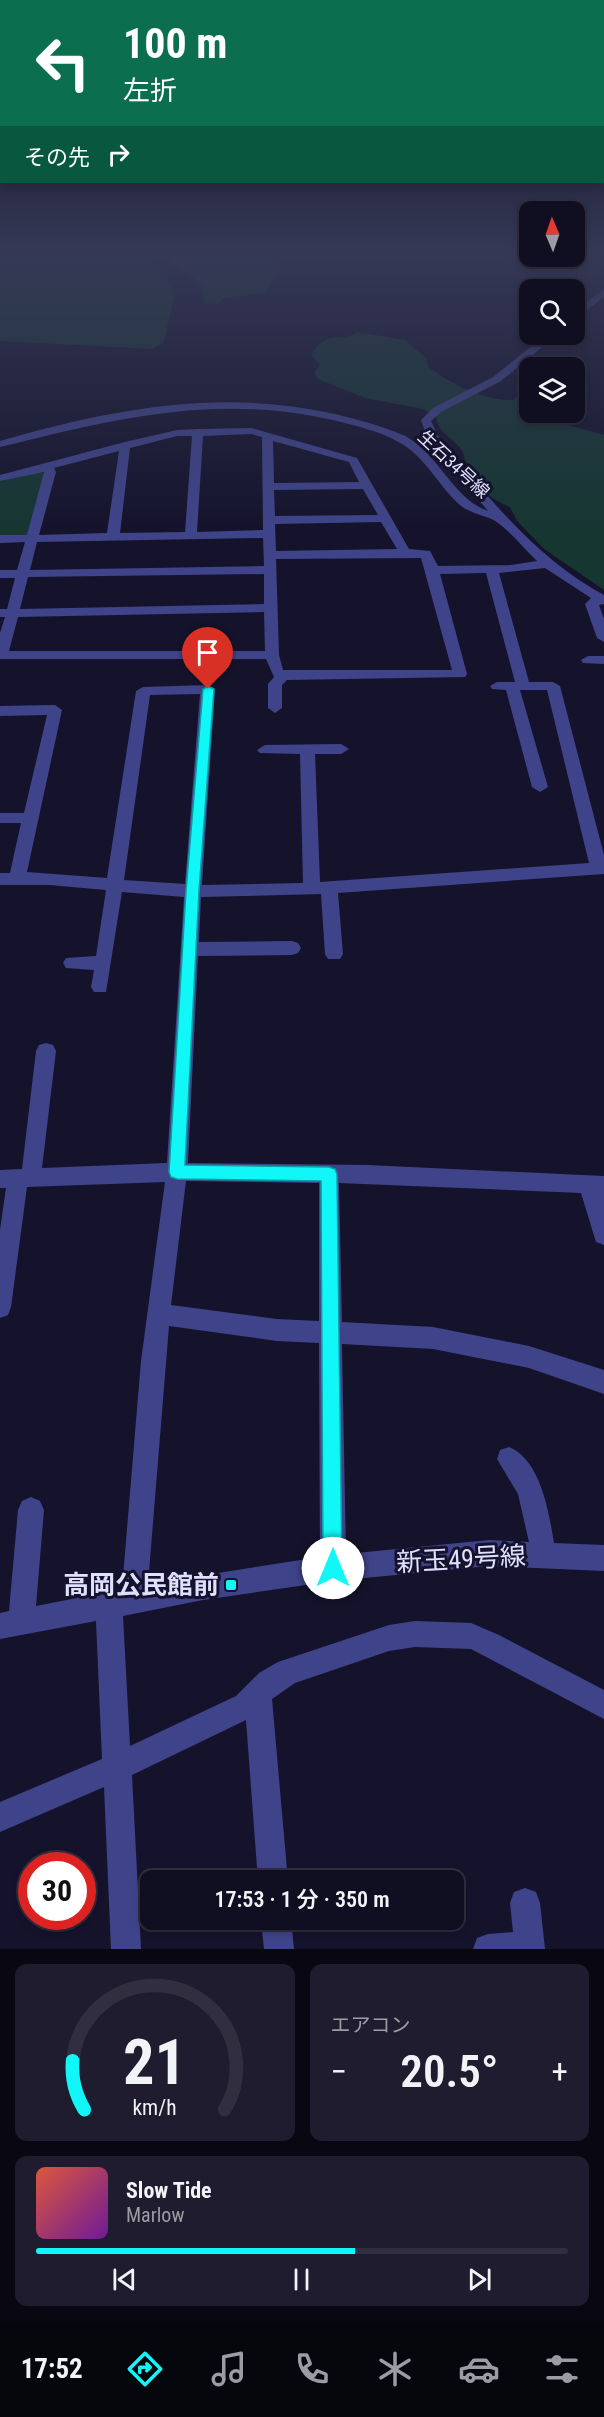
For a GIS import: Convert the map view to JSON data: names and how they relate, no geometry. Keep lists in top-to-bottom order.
{
  "streets": {
    "street": ["生石34号線", "新玉49号線"]
  },
  "places": {
    "transit": ["高岡公民館前"]
  },
  "north": "top",
  "page": {
    "turn": ["100 m", "左折"],
    "then": "その先",
    "limit": "30",
    "trip": "17:53 · 1 分 · 350 m",
    "tile": "エアコン",
    "heat": ["−", "20.5°", "+"],
    "song": ["Slow Tide", "Marlow"],
    "tabs": "17:52",
    "gauge": ["21", "km/h"]
  }
}
